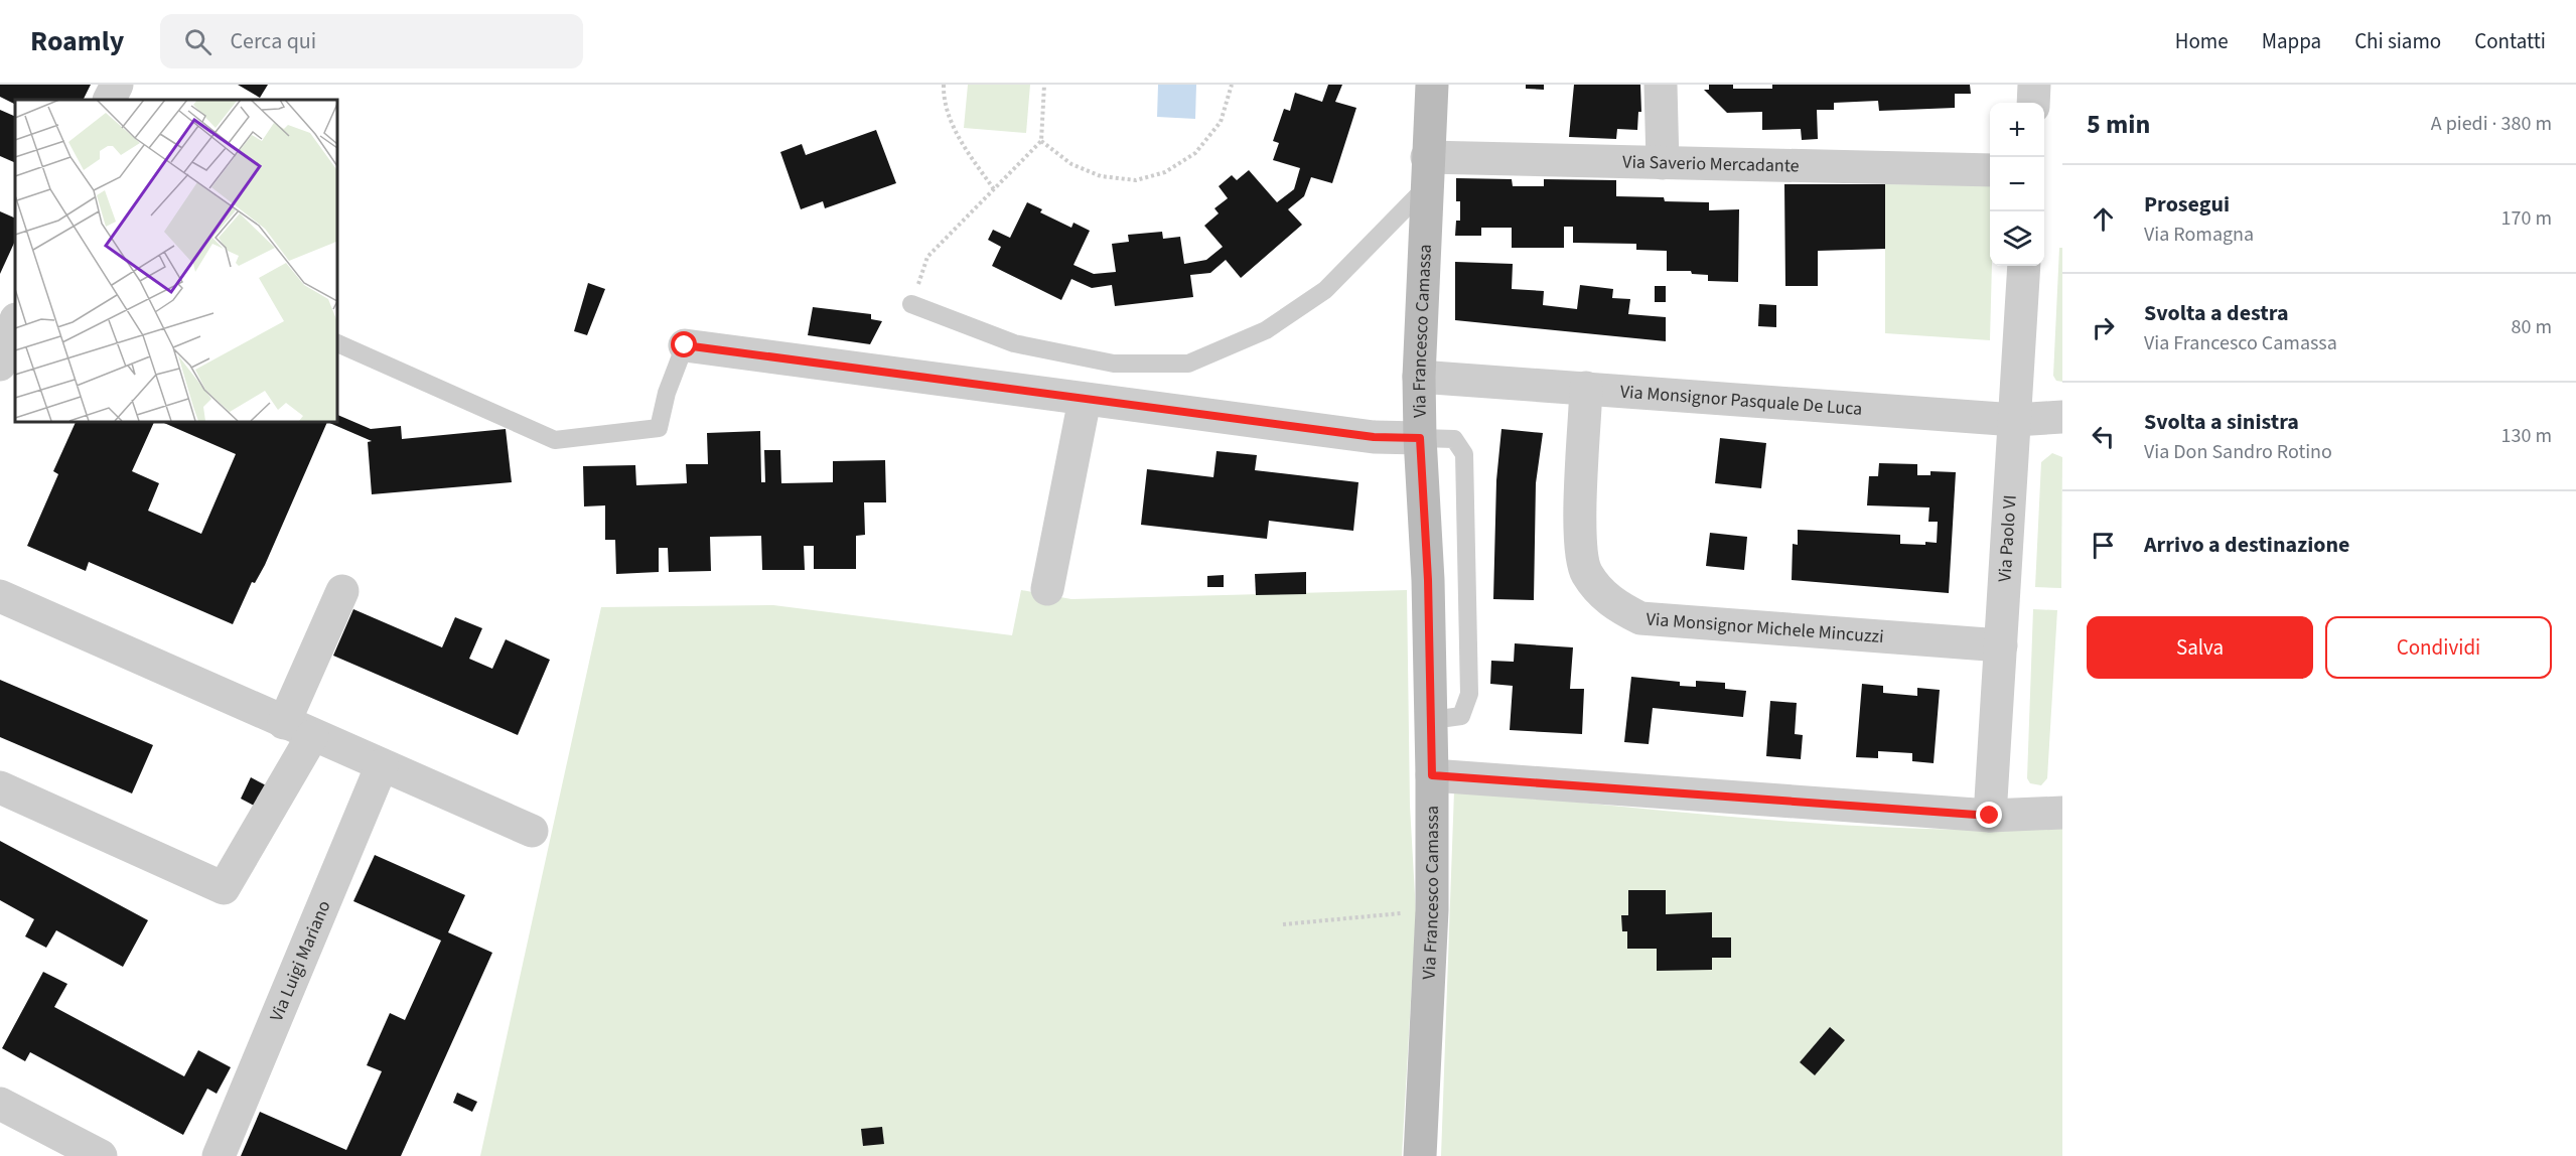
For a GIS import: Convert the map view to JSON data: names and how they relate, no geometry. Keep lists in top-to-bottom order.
{
  "streets": {
    "street": [
      "Via Saverio Mercadante",
      "Via Francesco Camassa",
      "Via Monsignor Pasquale De Luca",
      "Via Paolo VI",
      "Via Monsignor Michele Mincuzzi",
      "Via Luigi Mariano"
    ]
  },
  "crossings": [
    ["Via Saverio Mercadante", "Via Francesco Camassa"],
    ["Via Francesco Camassa", "Via Monsignor Pasquale De Luca"],
    ["Via Monsignor Pasquale De Luca", "Via Paolo VI"],
    ["Via Monsignor Pasquale De Luca", "Via Monsignor Michele Mincuzzi"],
    ["Via Paolo VI", "Via Monsignor Michele Mincuzzi"]
  ],
  "page": {
    "header": "Roamly",
    "search": "Cerca qui",
    "nav": [
      "Home",
      "Mappa",
      "Chi siamo",
      "Contatti"
    ],
    "heading": ["5 min", "A piedi · 380 m"],
    "map_buttons": ["+", "−"],
    "list": [
      ["Prosegui", "Via Romagna", "170 m"],
      ["Svolta a destra", "Via Francesco Camassa", "80 m"],
      ["Svolta a sinistra", "Via Don Sandro Rotino", "130 m"],
      "Arrivo a destinazione"
    ],
    "buttons": ["Salva", "Condividi"]
  }
}
